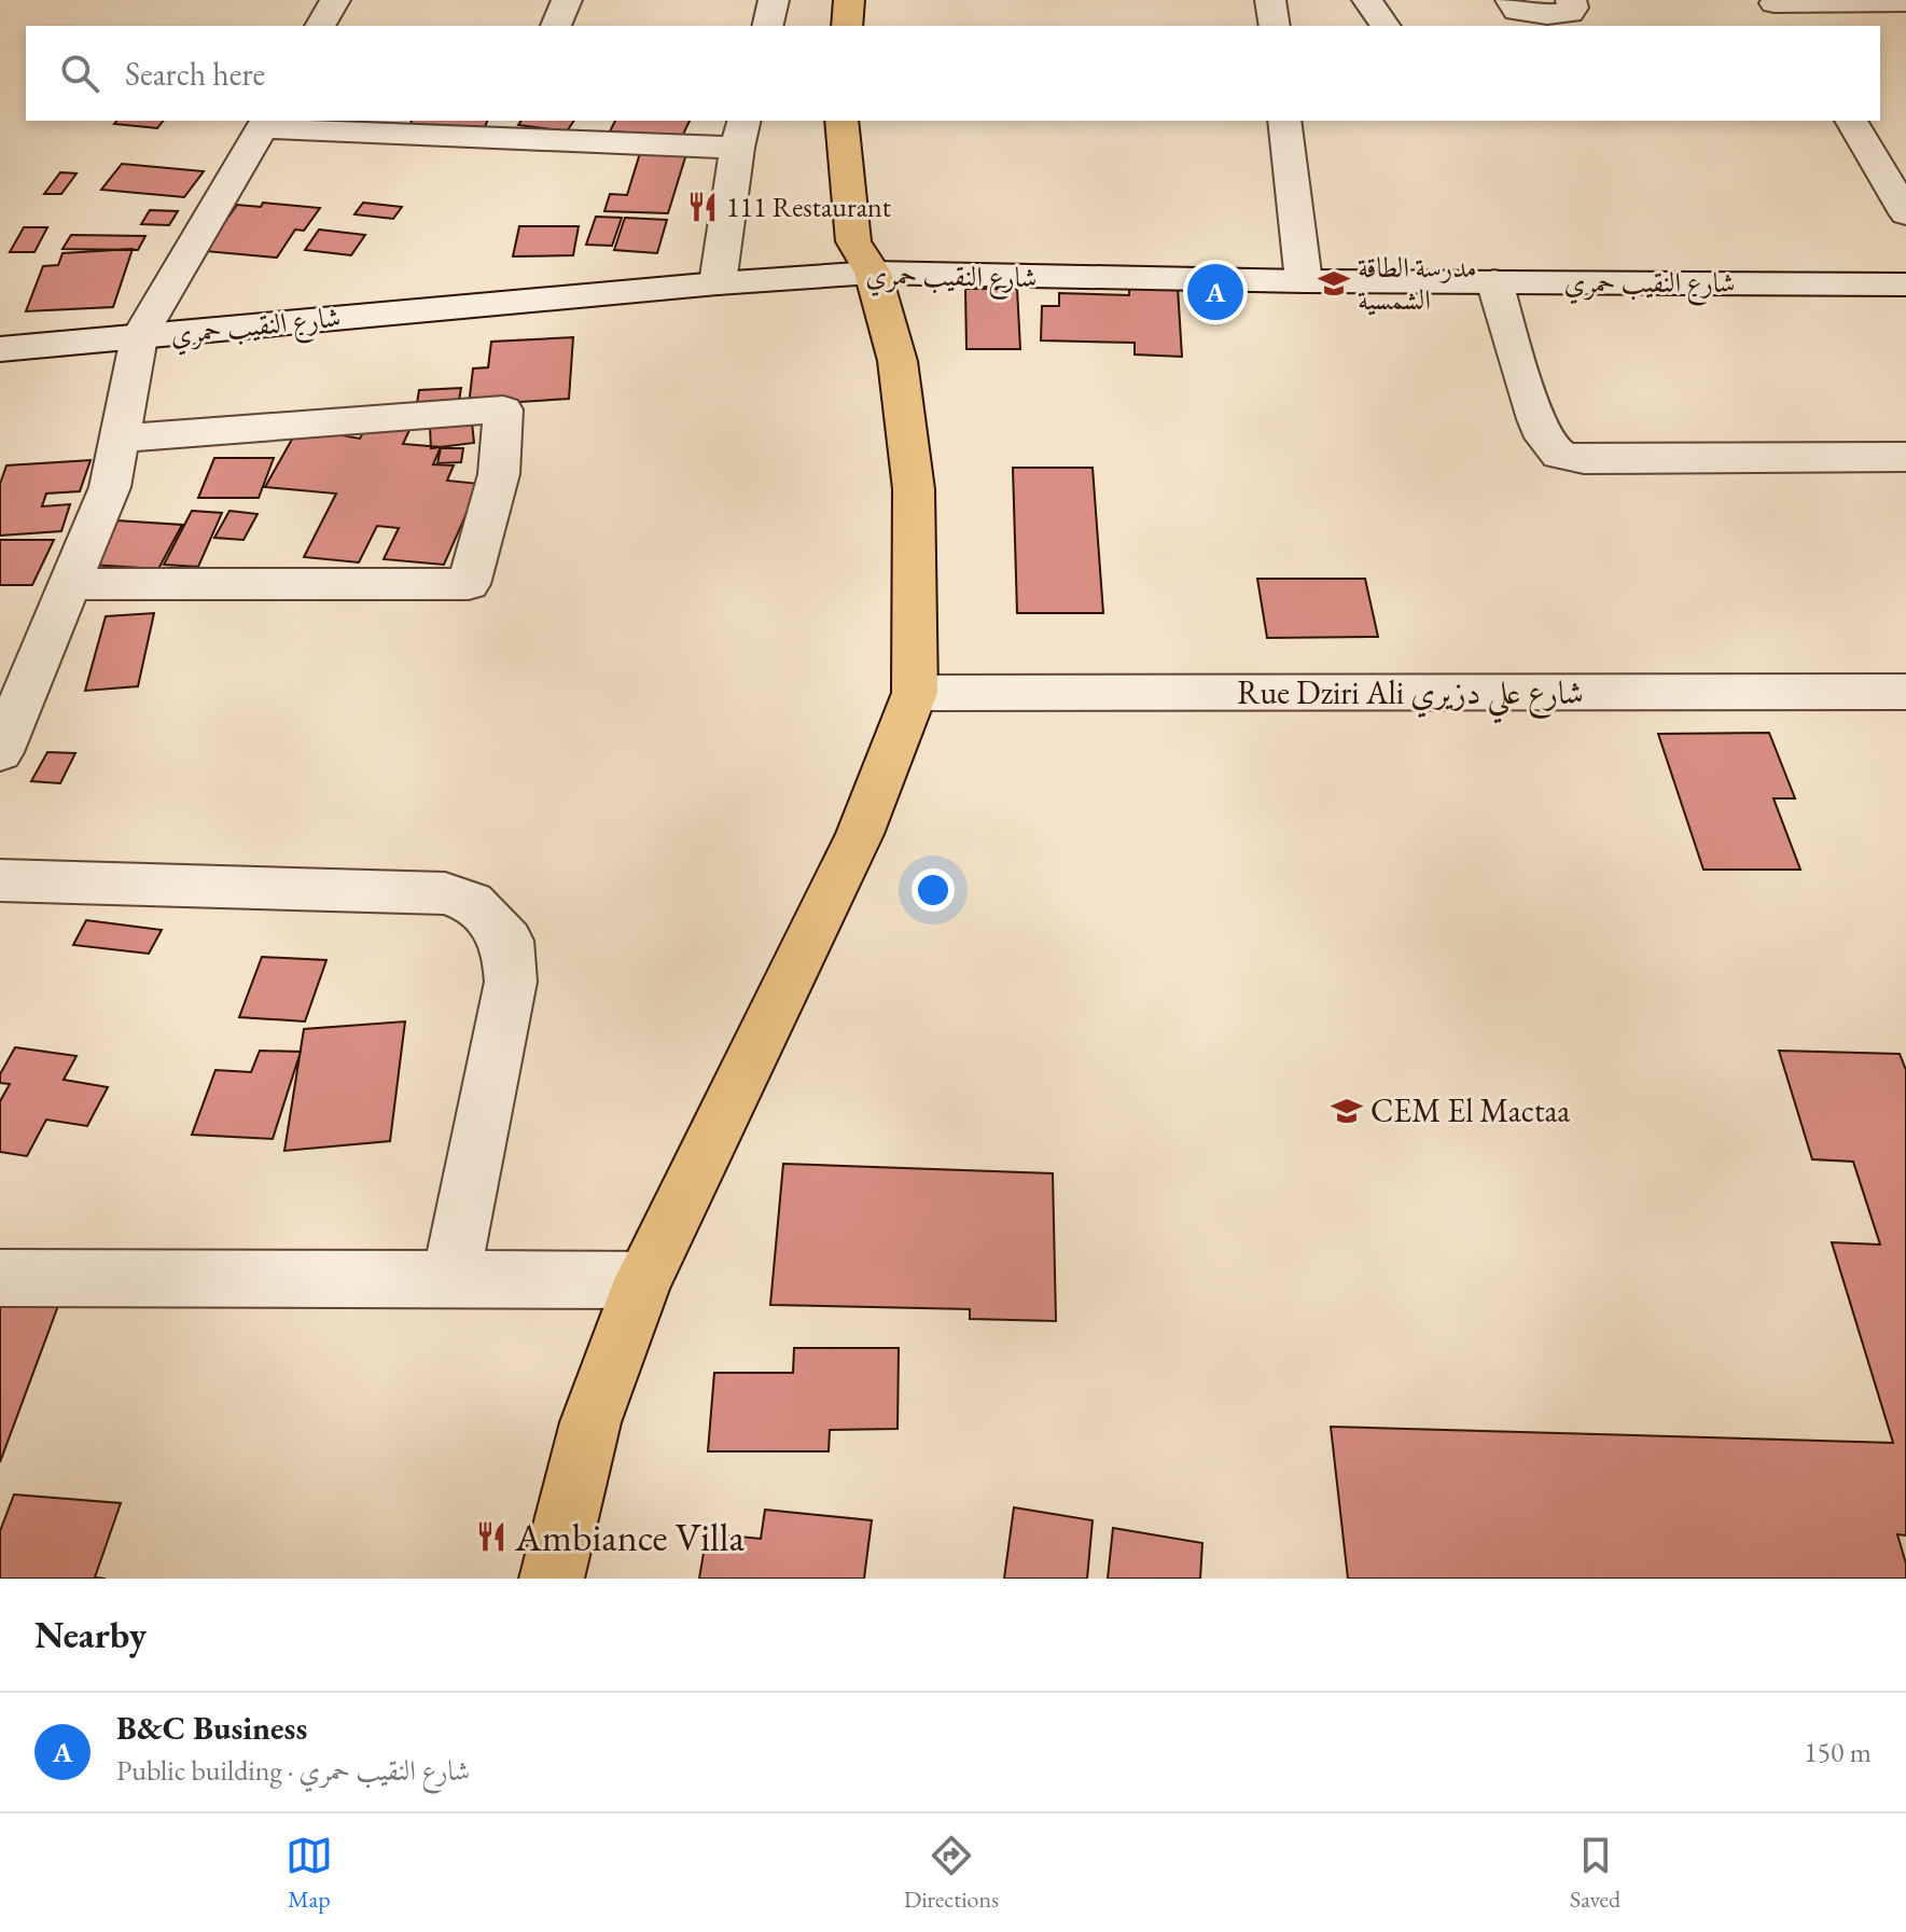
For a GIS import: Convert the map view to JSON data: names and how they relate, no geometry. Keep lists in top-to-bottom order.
{
  "streets": {
    "street": ["شارع النقيب حمري", "Rue Dziri Ali شارع علي دزيري"]
  },
  "places": {
    "restaurant": ["111 Restaurant", "Ambiance Villa"],
    "school or university": ["مدرسة الطاقة الشمسية", "CEM El Mactaa"]
  },
  "page": {
    "search": "Search here",
    "pins": "A",
    "heading": "Nearby",
    "list": [
      {
        "mark": "A",
        "name": "B&C Business",
        "note": "Public building · شارع النقيب حمري",
        "value": "150 m"
      }
    ],
    "nav": ["Map", "Directions", "Saved"]
  }
}
